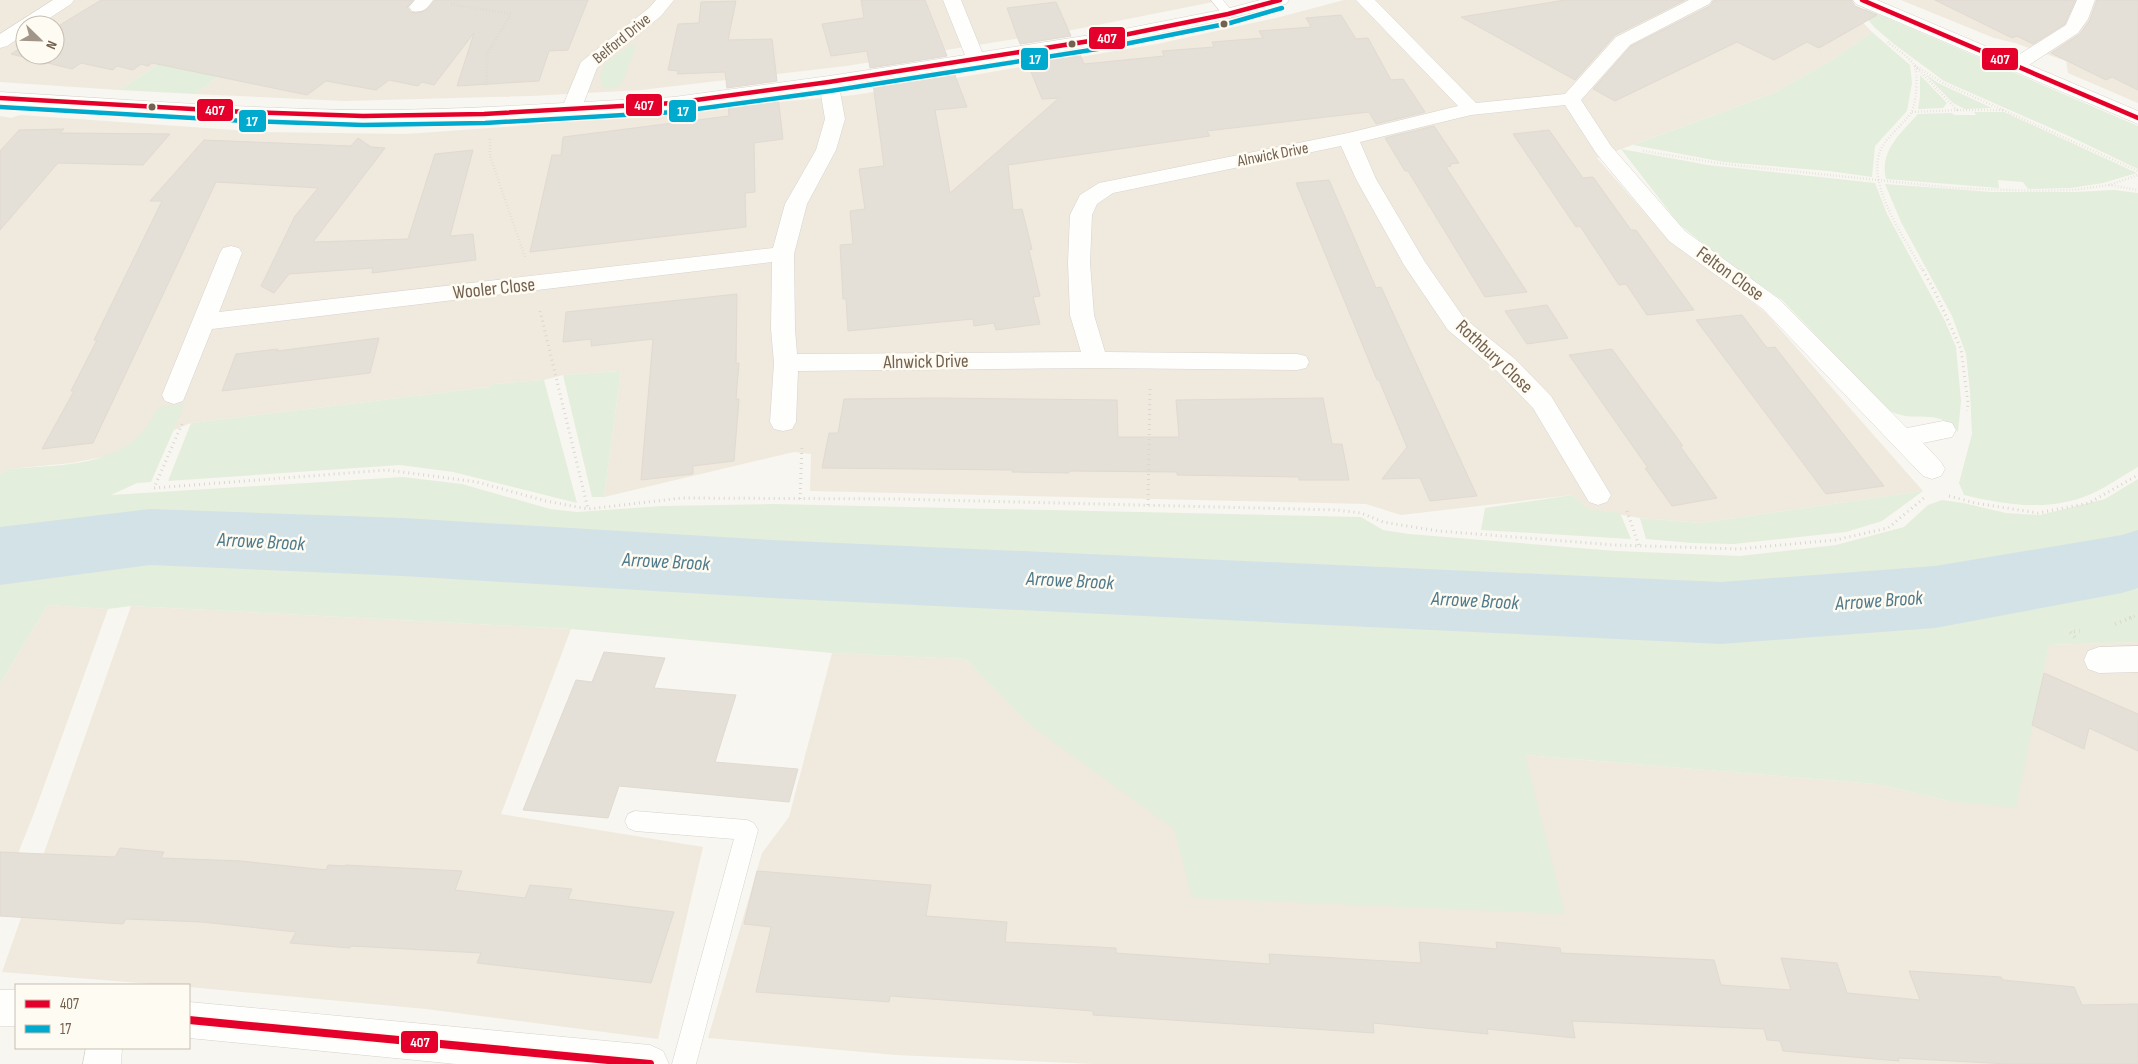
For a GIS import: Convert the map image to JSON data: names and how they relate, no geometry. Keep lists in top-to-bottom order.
{
  "streets": {
    "street": [
      "Belford Drive",
      "Alnwick Drive",
      "Felton Close",
      "Wooler Close",
      "Rothbury Close"
    ]
  },
  "crossings": [
    ["Alnwick Drive", "Felton Close"],
    ["Alnwick Drive", "Rothbury Close"]
  ],
  "water": ["Arrowe Brook"],
  "lines": ["transit line 407", "transit line 17"],
  "legend": ["407", "17"],
  "north": "bottom right"
}
